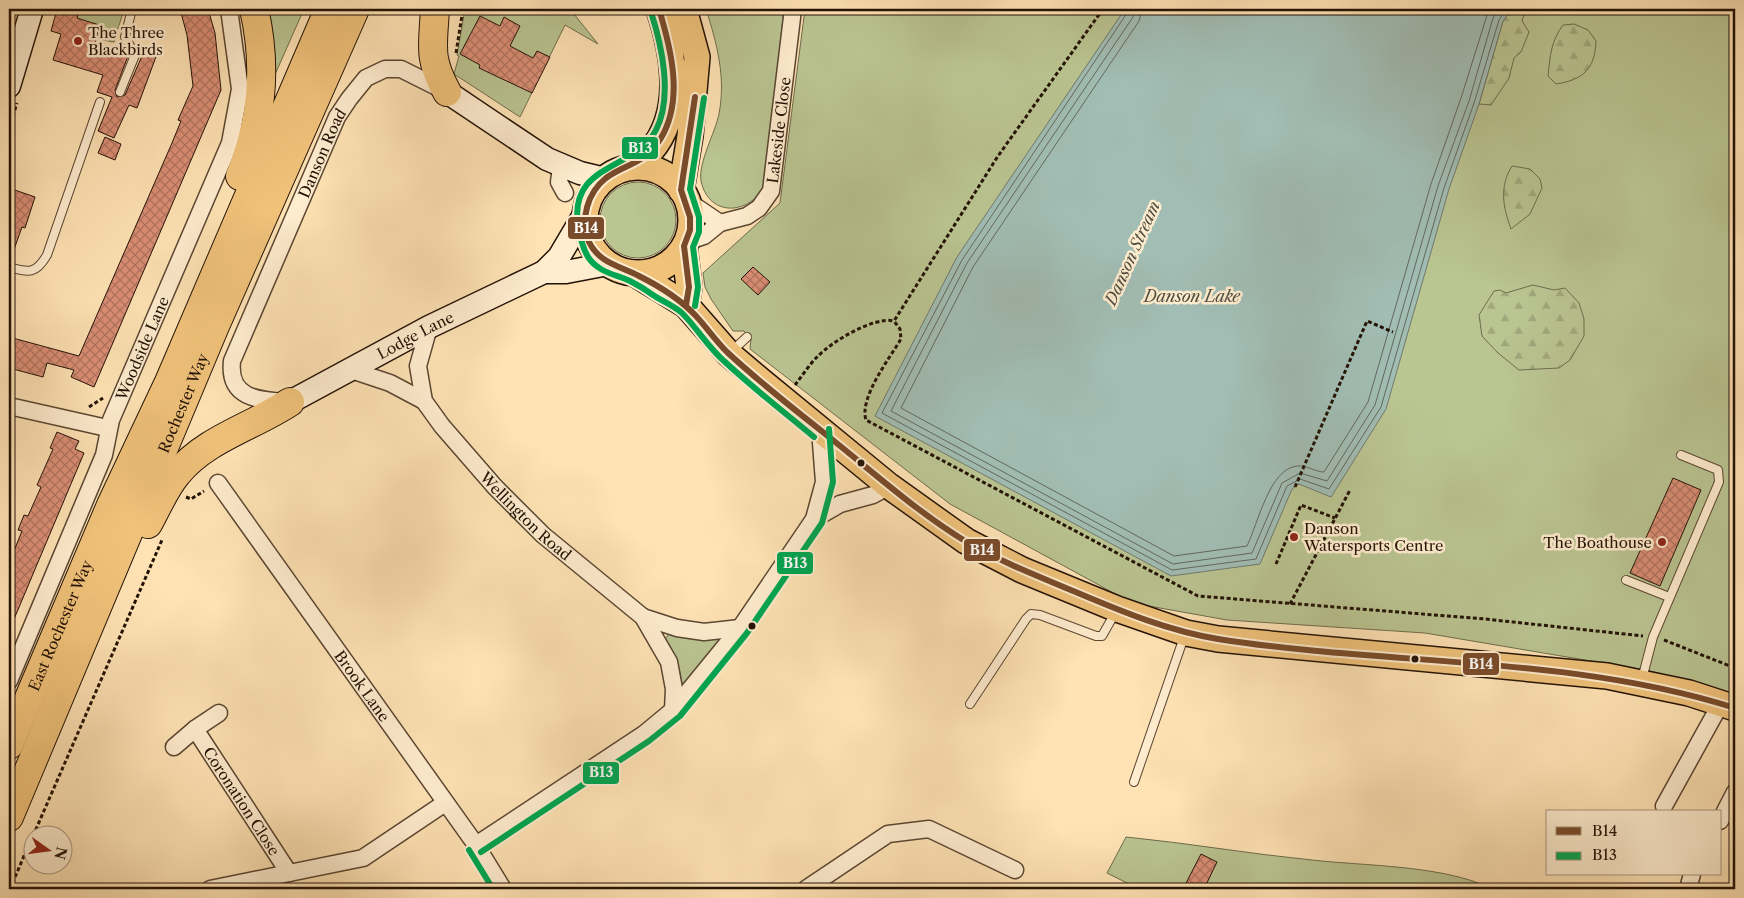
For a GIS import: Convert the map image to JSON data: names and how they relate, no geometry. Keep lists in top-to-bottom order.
{
  "streets": {
    "highway": ["Rochester Way", "East Rochester Way"],
    "street": [
      "Lakeside Close",
      "Danson Road",
      "Lodge Lane",
      "Woodside Lane",
      "Wellington Road",
      "Brook Lane",
      "Coronation Close"
    ]
  },
  "crossings": [
    ["Lakeside Close", "Danson Road"],
    ["Lakeside Close", "Lodge Lane"],
    ["Danson Road", "Lodge Lane"],
    ["Lodge Lane", "Wellington Road"],
    ["Rochester Way", "East Rochester Way"]
  ],
  "water": ["Danson Stream", "Danson Lake"],
  "places": ["The Three Blackbirds", "Danson Watersports Centre", "The Boathouse"],
  "lines": ["transit line B14", "transit line B13"],
  "legend": ["B14", "B13"],
  "north": "right"
}
